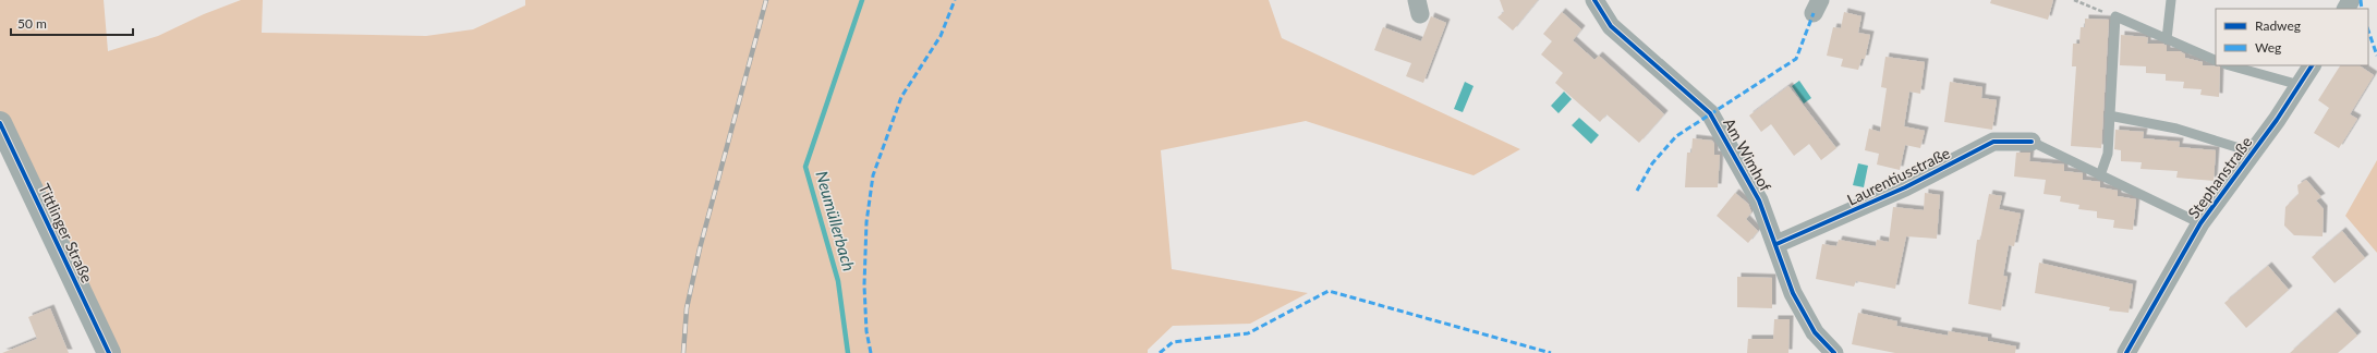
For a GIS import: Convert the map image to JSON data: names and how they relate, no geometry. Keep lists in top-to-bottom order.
{
  "streets": {
    "street": [
      "Am Wimhof",
      "Laurentiusstraße",
      "Stephanstraße",
      "Tittlinger Straße"
    ]
  },
  "crossings": [
    ["Am Wimhof", "Laurentiusstraße"],
    ["Laurentiusstraße", "Stephanstraße"]
  ],
  "water": ["Neumüllerbach"],
  "legend": ["Radweg", "Weg"],
  "scale_bar": "50 m"
}
